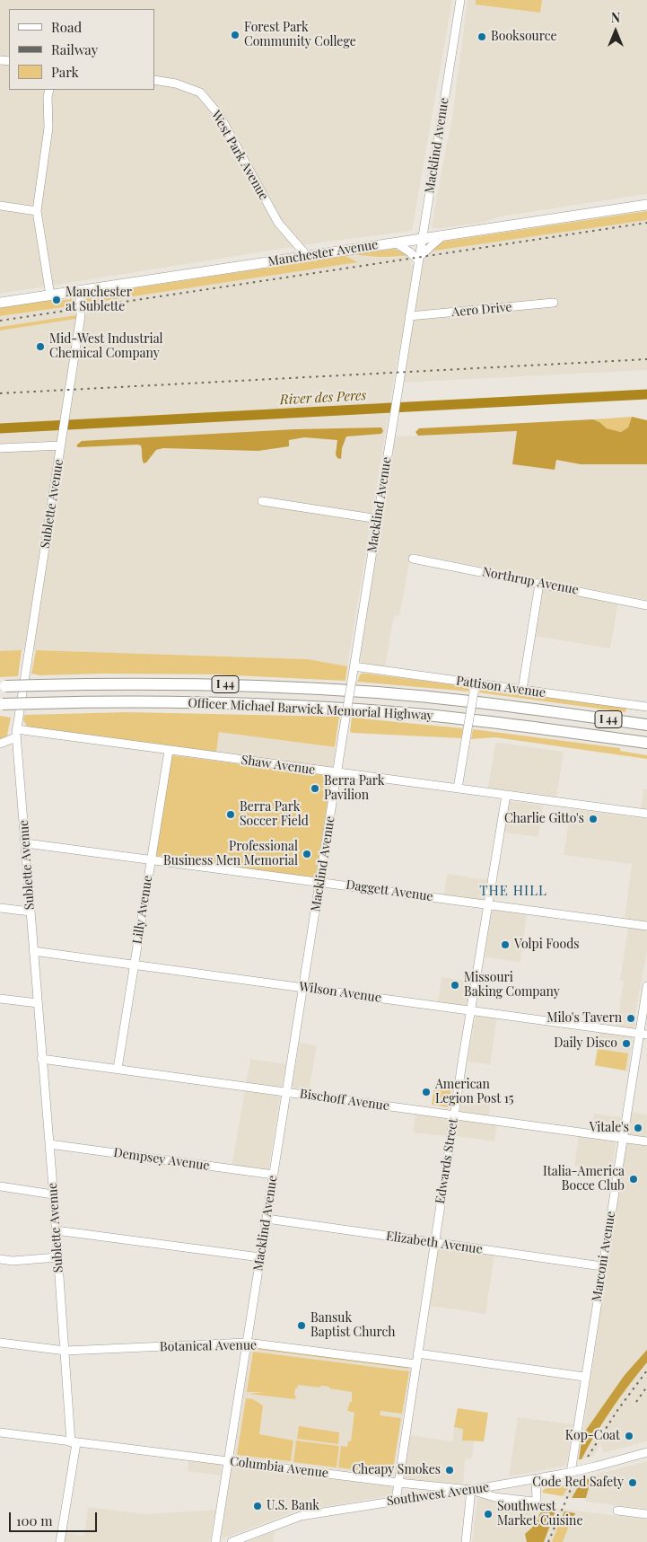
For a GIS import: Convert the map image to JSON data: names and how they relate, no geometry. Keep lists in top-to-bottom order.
{
  "streets": {
    "highway": ["I 44", "Officer Michael Barwick Memorial Highway"],
    "main road": ["Manchester Avenue"],
    "street": [
      "Macklind Avenue",
      "West Park Avenue",
      "Aero Drive",
      "Sublette Avenue",
      "Northrup Avenue",
      "Pattison Avenue",
      "Shaw Avenue",
      "Daggett Avenue",
      "Lilly Avenue",
      "Wilson Avenue",
      "Bischoff Avenue",
      "Dempsey Avenue",
      "Edwards Street",
      "Elizabeth Avenue",
      "Marconi Avenue",
      "Botanical Avenue",
      "Columbia Avenue",
      "Southwest Avenue"
    ]
  },
  "crossings": [
    ["Macklind Avenue", "Manchester Avenue"],
    ["Macklind Avenue", "Aero Drive"],
    ["Macklind Avenue", "Pattison Avenue"],
    ["Macklind Avenue", "Shaw Avenue"],
    ["Macklind Avenue", "Daggett Avenue"],
    ["Macklind Avenue", "Wilson Avenue"],
    ["Macklind Avenue", "Bischoff Avenue"],
    ["Macklind Avenue", "Dempsey Avenue"],
    ["Macklind Avenue", "Elizabeth Avenue"],
    ["Macklind Avenue", "Botanical Avenue"],
    ["Macklind Avenue", "Columbia Avenue"],
    ["West Park Avenue", "Manchester Avenue"],
    ["Manchester Avenue", "Sublette Avenue"],
    ["Sublette Avenue", "Shaw Avenue"],
    ["Sublette Avenue", "Daggett Avenue"],
    ["Sublette Avenue", "Wilson Avenue"],
    ["Sublette Avenue", "Bischoff Avenue"],
    ["Sublette Avenue", "Dempsey Avenue"],
    ["Sublette Avenue", "Botanical Avenue"],
    ["Sublette Avenue", "Columbia Avenue"],
    ["Shaw Avenue", "Lilly Avenue"],
    ["Shaw Avenue", "Edwards Street"],
    ["Daggett Avenue", "Lilly Avenue"],
    ["Daggett Avenue", "Edwards Street"],
    ["Lilly Avenue", "Wilson Avenue"],
    ["Lilly Avenue", "Bischoff Avenue"],
    ["Wilson Avenue", "Edwards Street"],
    ["Wilson Avenue", "Marconi Avenue"],
    ["Bischoff Avenue", "Edwards Street"],
    ["Bischoff Avenue", "Marconi Avenue"],
    ["Edwards Street", "Elizabeth Avenue"],
    ["Edwards Street", "Botanical Avenue"],
    ["Edwards Street", "Columbia Avenue"],
    ["Edwards Street", "Southwest Avenue"],
    ["Elizabeth Avenue", "Marconi Avenue"],
    ["Marconi Avenue", "Southwest Avenue"],
    ["Columbia Avenue", "Southwest Avenue"]
  ],
  "districts": ["THE HILL"],
  "water": ["River des Peres"],
  "places": [
    "Forest Park Community College",
    "Booksource",
    "Manchester at Sublette",
    "Mid-West Industrial Chemical Company",
    "Berra Park Pavilion",
    "Berra Park Soccer Field",
    "Charlie Gitto's",
    "Professional Business Men Memorial",
    "Volpi Foods",
    "Missouri Baking Company",
    "Milo's Tavern",
    "Daily Disco",
    "American Legion Post 15",
    "Vitale's",
    "Italia-America Bocce Club",
    "Bansuk Baptist Church",
    "Kop-Coat",
    "Cheapy Smokes",
    "Code Red Safety",
    "U.S. Bank",
    "Southwest Market Cuisine"
  ],
  "legend": ["Road", "Railway", "Park"],
  "scale_bar": "100 m",
  "north": "top"
}
